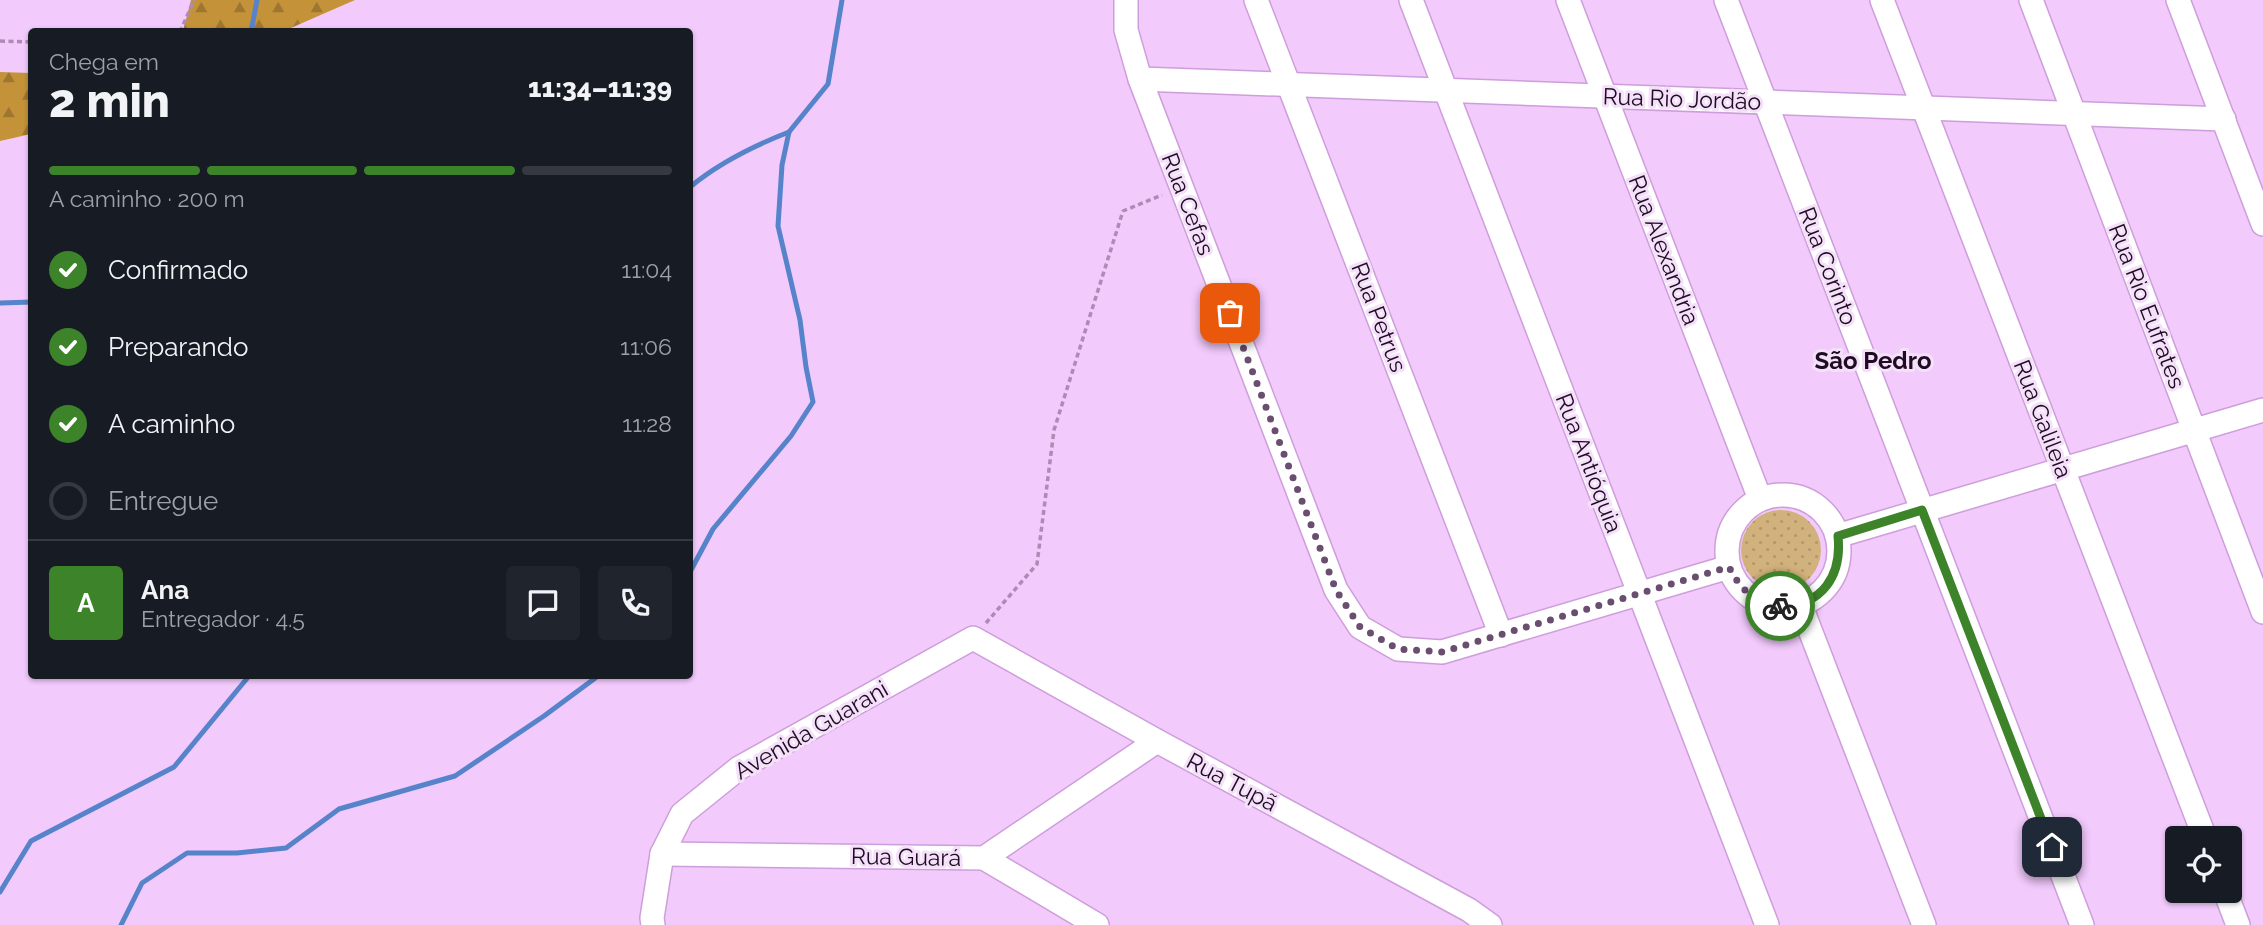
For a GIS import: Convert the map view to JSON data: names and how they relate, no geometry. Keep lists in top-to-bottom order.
{
  "streets": {
    "street": [
      "Rua Rio Jordão",
      "Rua Cefas",
      "Rua Alexandria",
      "Rua Corinto",
      "Rua Rio Eufrates",
      "Rua Petrus",
      "Rua Galileia",
      "Rua Antióquia",
      "Avenida Guarani",
      "Rua Tupã",
      "Rua Guará"
    ]
  },
  "crossings": [
    ["Rua Rio Jordão", "Rua Cefas"],
    ["Rua Rio Jordão", "Rua Alexandria"],
    ["Rua Rio Jordão", "Rua Corinto"],
    ["Rua Rio Jordão", "Rua Rio Eufrates"],
    ["Rua Rio Jordão", "Rua Petrus"],
    ["Rua Rio Jordão", "Rua Galileia"],
    ["Rua Rio Jordão", "Rua Antióquia"],
    ["Rua Cefas", "Rua Alexandria"],
    ["Rua Cefas", "Rua Petrus"],
    ["Rua Cefas", "Rua Antióquia"],
    ["Avenida Guarani", "Rua Tupã"],
    ["Avenida Guarani", "Rua Guará"],
    ["Rua Tupã", "Rua Guará"]
  ],
  "districts": ["São Pedro"],
  "page": {
    "heading": ["2 min", "Chega em", "11:34–11:39"],
    "panel": ["Ana", "Entregador · 4.5"],
    "bar": "A caminho · 200 m",
    "list": [
      ["Confirmado", "11:04"],
      ["Preparando", "11:06"],
      ["A caminho", "11:28"],
      "Entregue"
    ],
    "round": "A"
  }
}
